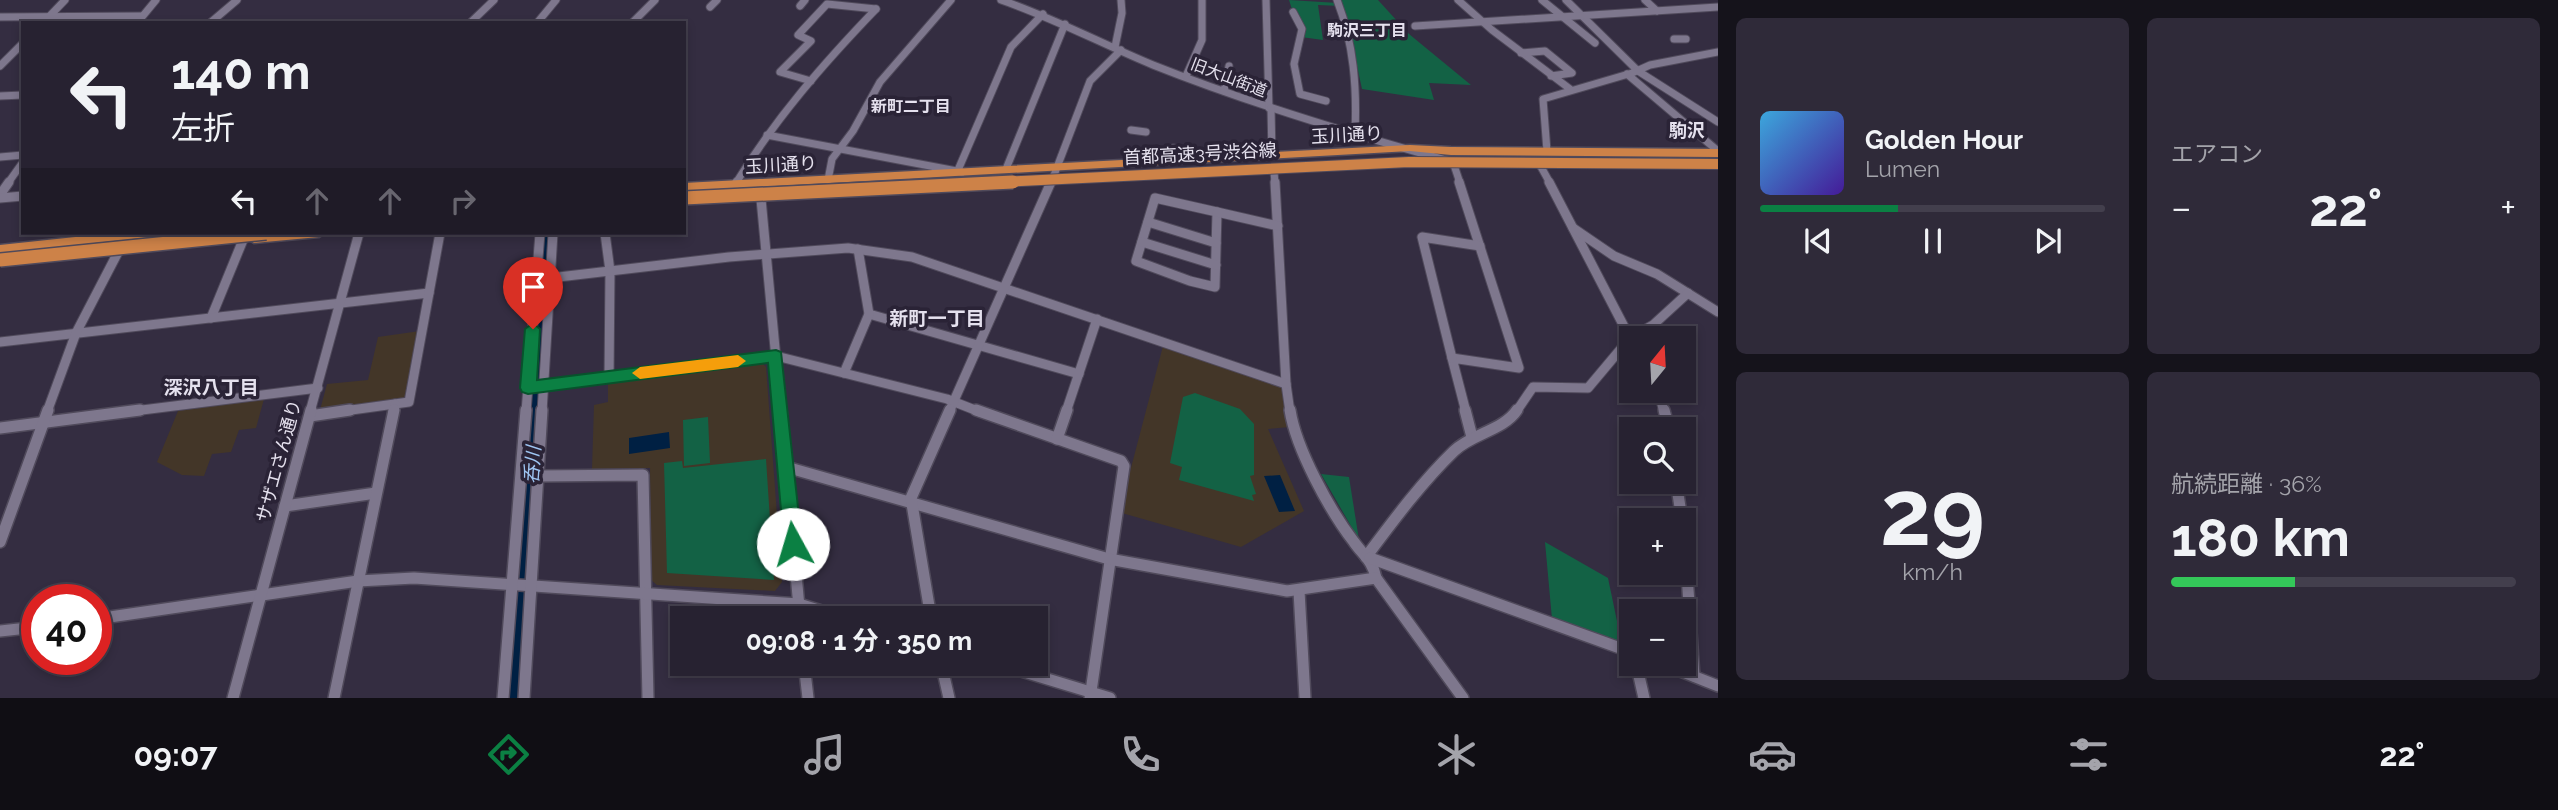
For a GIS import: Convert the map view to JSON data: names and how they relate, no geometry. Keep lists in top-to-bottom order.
{
  "streets": {
    "highway": ["玉川通り", "首都高速3号渋谷線"],
    "street": ["旧大山街道", "サザエさん通り"]
  },
  "crossings": [
    ["旧大山街道", "玉川通り"],
    ["玉川通り", "首都高速3号渋谷線"]
  ],
  "districts": [
    "駒沢三丁目",
    "新町二丁目",
    "駒沢",
    "新町一丁目",
    "深沢八丁目"
  ],
  "water": ["呑川"],
  "north": "top",
  "page": {
    "tile": [
      "エアコン",
      ["29", "km/h"],
      ["航続距離 · 36%", "180 km"]
    ],
    "turn": ["140 m", "左折"],
    "song": ["Golden Hour", "Lumen"],
    "heat": ["−", "22°", "+"],
    "map_buttons": ["+", "−"],
    "limit": "40",
    "trip": "09:08 · 1 分 · 350 m",
    "tabs": ["09:07", "22°"]
  }
}
